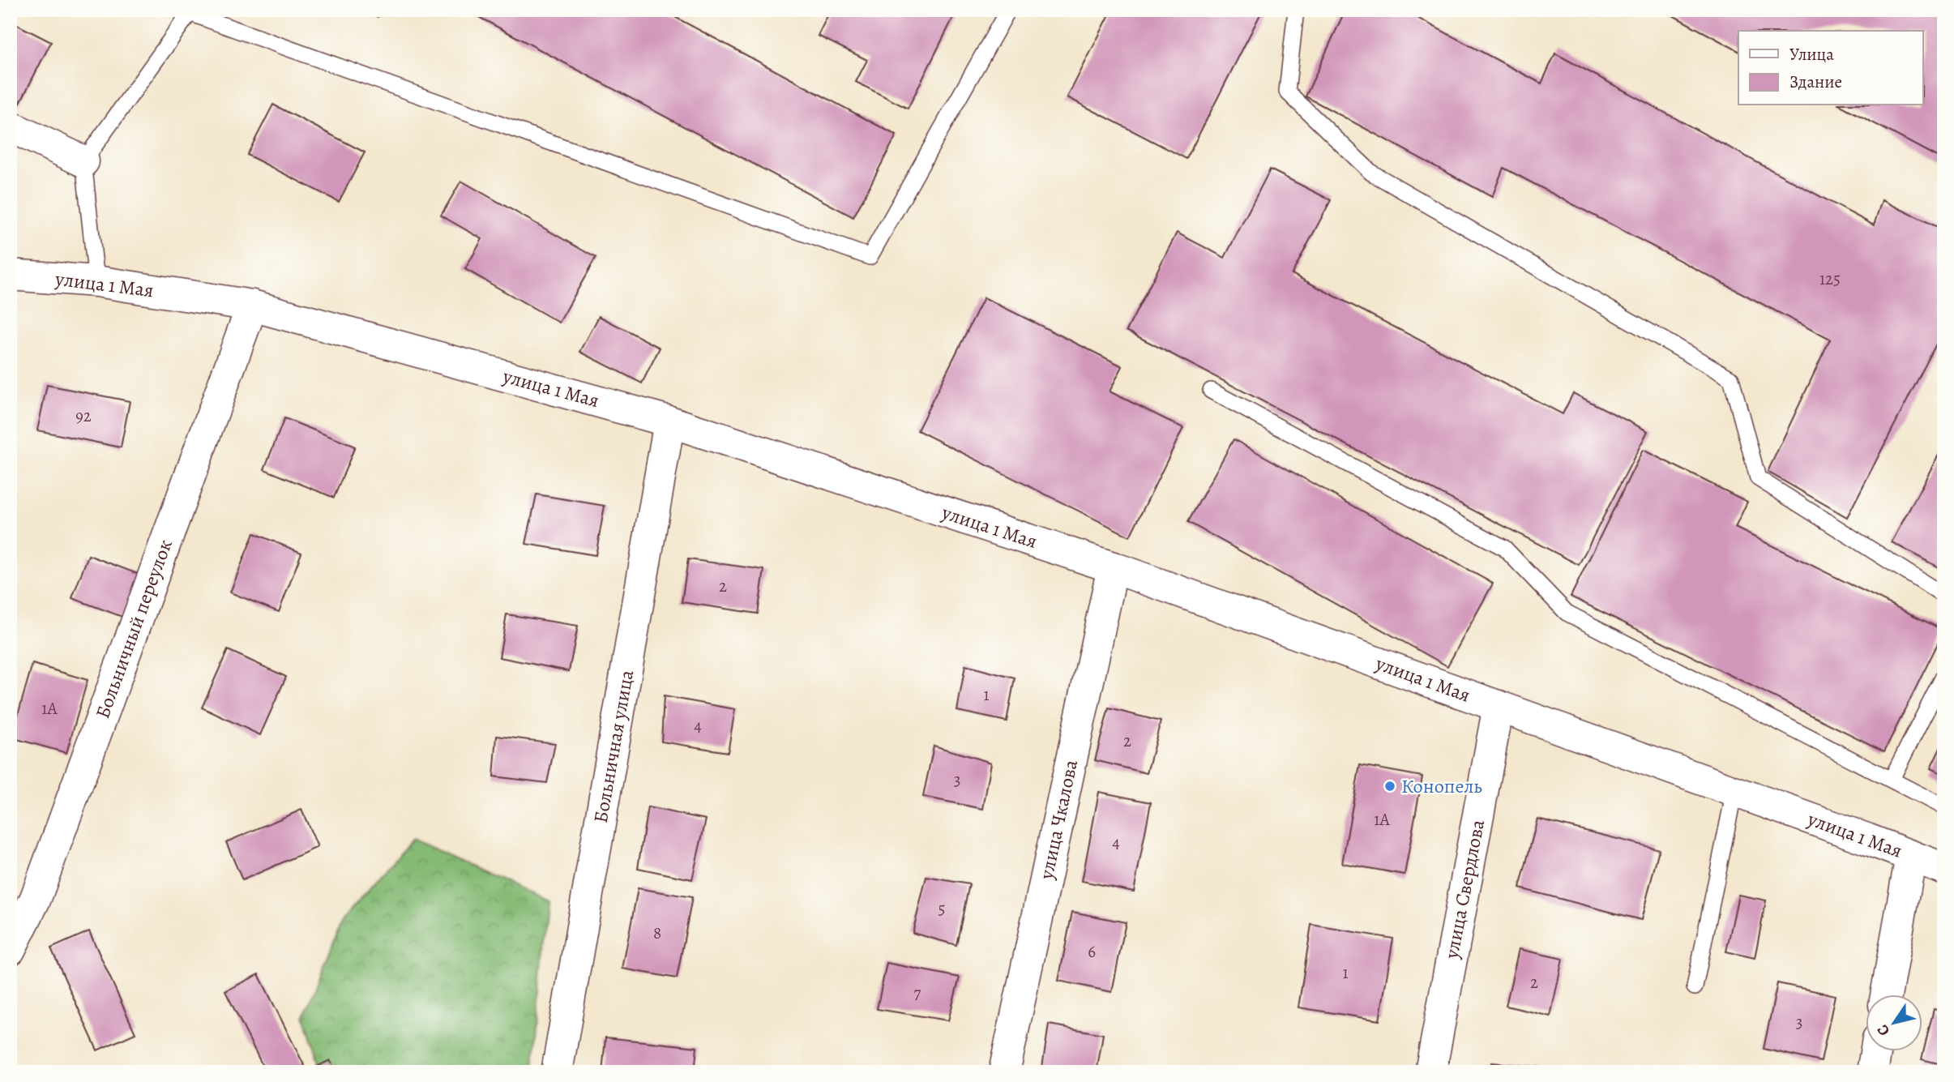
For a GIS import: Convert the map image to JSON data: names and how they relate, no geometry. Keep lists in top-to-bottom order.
{
  "streets": {
    "street": [
      "улица 1 Мая",
      "Больничный переулок",
      "Больничная улица",
      "улица Чкалова",
      "улица Свердлова"
    ]
  },
  "crossings": [
    ["улица 1 Мая", "Больничный переулок"],
    ["улица 1 Мая", "Больничная улица"],
    ["улица 1 Мая", "улица Чкалова"],
    ["улица 1 Мая", "улица Свердлова"]
  ],
  "places": ["Конопель"],
  "house_numbers": [
    "125",
    "92",
    "2",
    "1",
    "1А",
    "4",
    "2",
    "3",
    "1А",
    "4",
    "5",
    "8",
    "6",
    "1",
    "2",
    "7",
    "3"
  ],
  "legend": ["Улица", "Здание"],
  "north": "bottom left"
}
